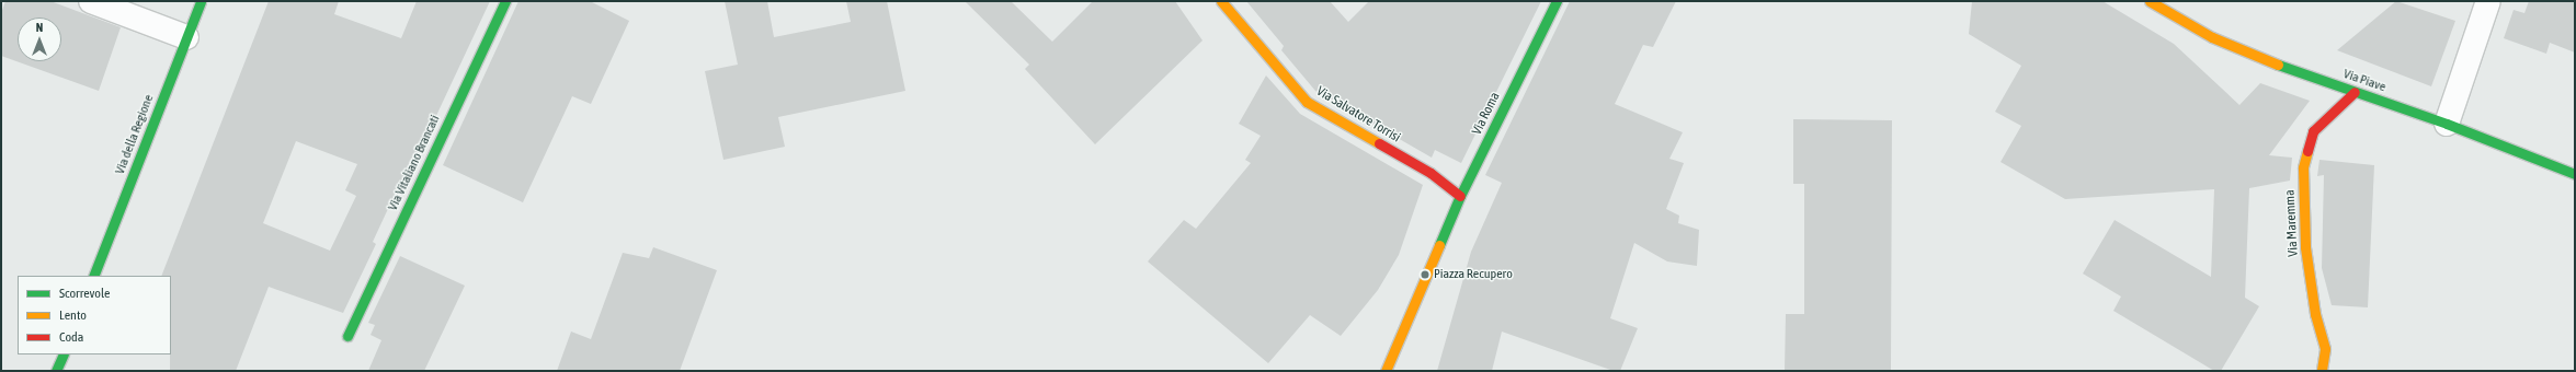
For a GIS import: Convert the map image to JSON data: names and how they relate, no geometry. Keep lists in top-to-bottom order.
{
  "streets": {
    "street": [
      "Via Piave",
      "Via Roma",
      "Via Salvatore Torrisi",
      "Via della Regione",
      "Via Vitaliano Brancati",
      "Via Maremma"
    ]
  },
  "crossings": [
    ["Via Piave", "Via Maremma"],
    ["Via Roma", "Via Salvatore Torrisi"]
  ],
  "places": ["Piazza Recupero"],
  "legend": ["Scorrevole", "Lento", "Coda"],
  "north": "top"
}
